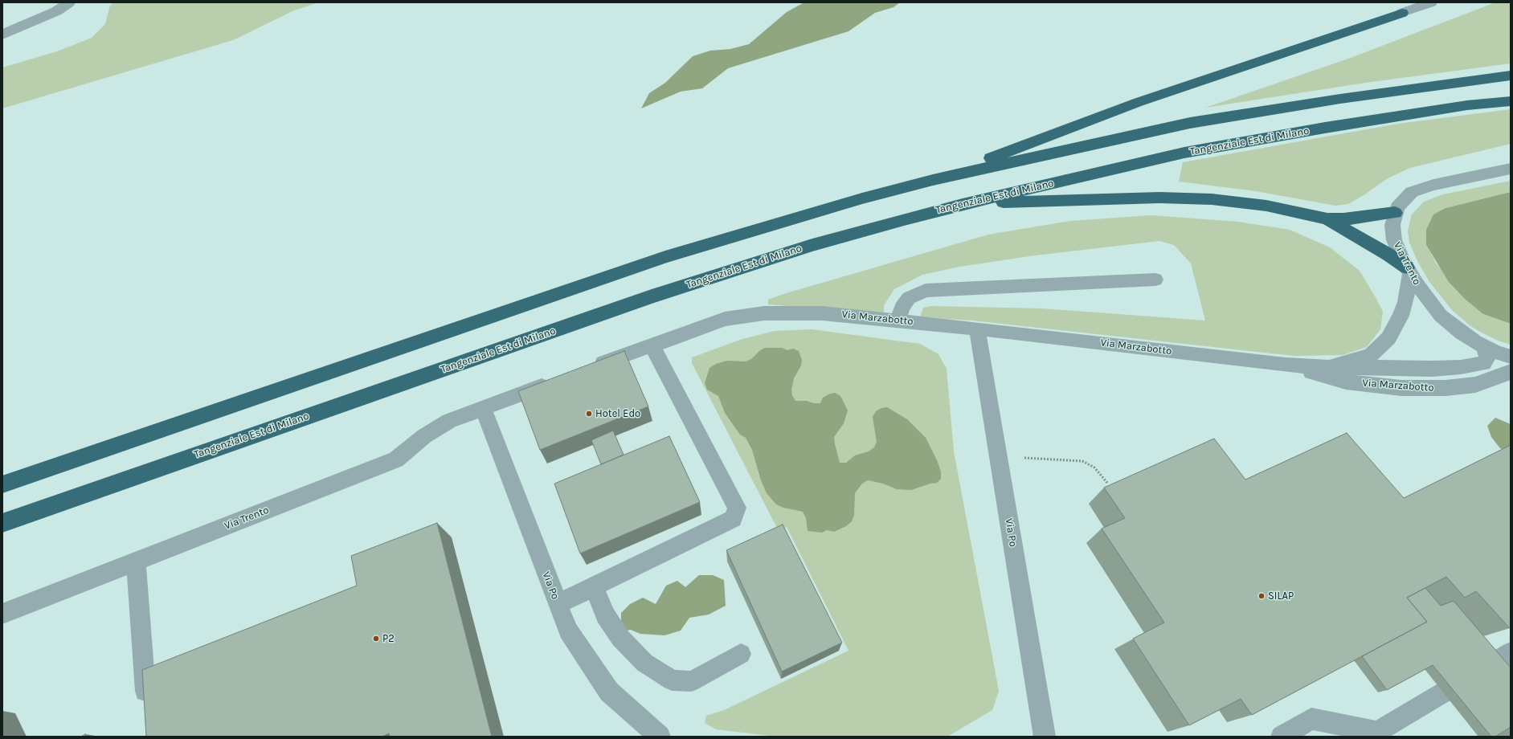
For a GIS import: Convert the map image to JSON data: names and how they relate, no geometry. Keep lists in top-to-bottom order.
{
  "streets": {
    "highway": ["Tangenziale Est di Milano"],
    "street": ["Via Trento", "Via Marzabotto", "Via Po"]
  },
  "crossings": [
    ["Via Trento", "Via Marzabotto"],
    ["Via Trento", "Via Po"],
    ["Via Marzabotto", "Via Po"]
  ],
  "places": ["Hotel Edo", "SILAP", "P2"]
}
